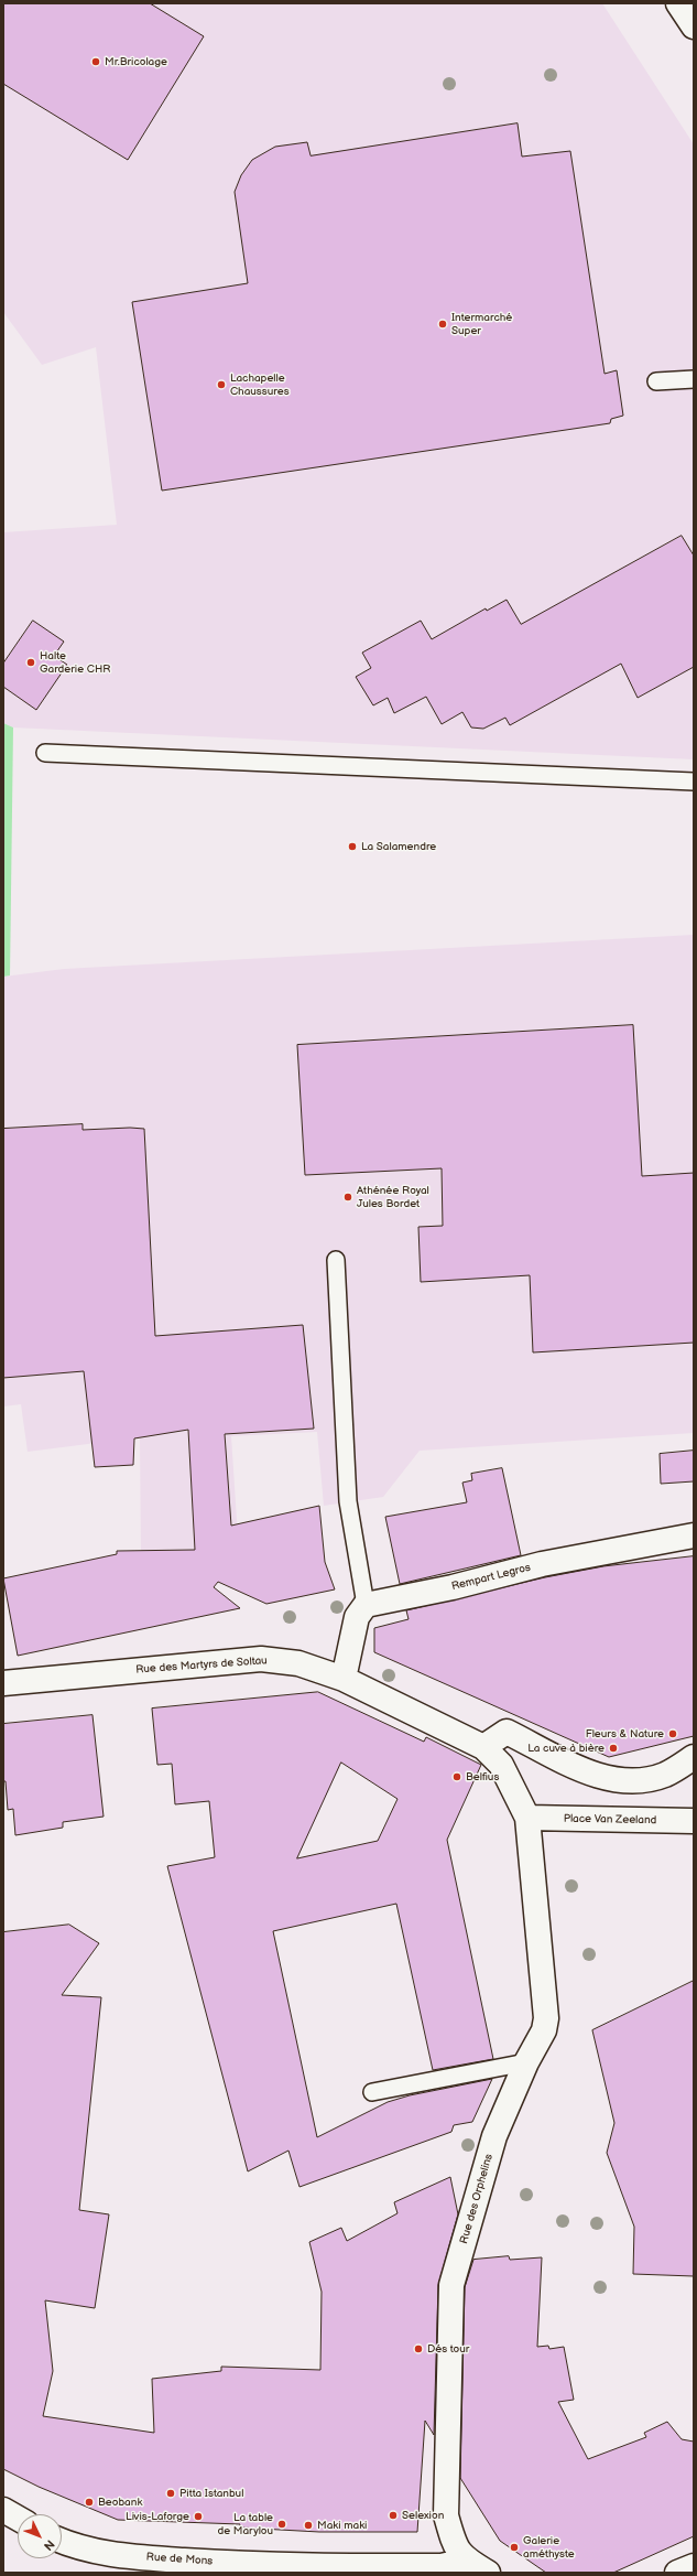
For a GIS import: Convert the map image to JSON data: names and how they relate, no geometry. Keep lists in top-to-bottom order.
{
  "streets": {
    "street": [
      "Rempart Legros",
      "Rue des Martyrs de Soltau",
      "Place Van Zeeland",
      "Rue des Orphelins",
      "Rue de Mons"
    ]
  },
  "crossings": [
    ["Rue des Martyrs de Soltau", "Place Van Zeeland"],
    ["Rue des Martyrs de Soltau", "Rue des Orphelins"],
    ["Place Van Zeeland", "Rue des Orphelins"],
    ["Rue des Orphelins", "Rue de Mons"]
  ],
  "places": [
    "Mr.Bricolage",
    "Intermarché Super",
    "Lachapelle Chaussures",
    "Halte Garderie CHR",
    "La Salamendre",
    "Athénée Royal Jules Bordet",
    "Fleurs & Nature",
    "La cuve à bière",
    "Belfius",
    "Dés tour",
    "Pitta Istanbul",
    "Beobank",
    "Selexion",
    "Livis-Laforge",
    "La table de Marylou",
    "Maki maki",
    "Galerie améthyste"
  ],
  "north": "bottom right"
}
